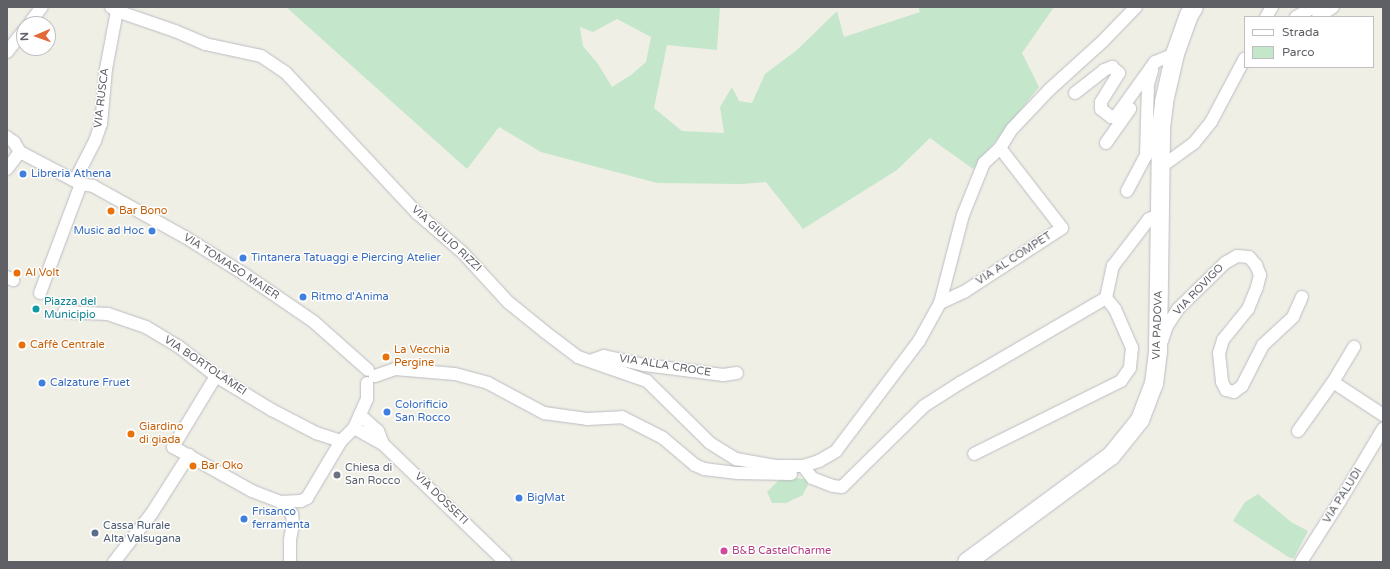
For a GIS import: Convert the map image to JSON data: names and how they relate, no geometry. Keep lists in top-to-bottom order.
{
  "streets": {
    "main road": ["VIA PADOVA"],
    "street": [
      "VIA RUSCA",
      "VIA GIULIO RIZZI",
      "VIA AL COMPET",
      "VIA TOMASO MAIER",
      "VIA ROVIGO",
      "VIA BORTOLAMEI",
      "VIA ALLA CROCE",
      "VIA PALUDI",
      "VIA DOSSETI"
    ]
  },
  "crossings": [
    ["VIA RUSCA", "VIA GIULIO RIZZI"],
    ["VIA RUSCA", "VIA TOMASO MAIER"],
    ["VIA GIULIO RIZZI", "VIA ALLA CROCE"],
    ["VIA ROVIGO", "VIA PADOVA"]
  ],
  "places": [
    "Libreria Athena",
    "Bar Bono",
    "Music ad Hoc",
    "Tintanera Tatuaggi e Piercing Atelier",
    "Al Volt",
    "Ritmo d'Anima",
    "Piazza del Municipio",
    "Caffè Centrale",
    "La Vecchia Pergine",
    "Calzature Fruet",
    "Colorificio San Rocco",
    "Giardino di giada",
    "Bar Oko",
    "Chiesa di San Rocco",
    "BigMat",
    "Frisanco ferramenta",
    "Cassa Rurale Alta Valsugana",
    "B&B CastelCharme"
  ],
  "legend": ["Strada", "Parco"],
  "north": "left"
}
